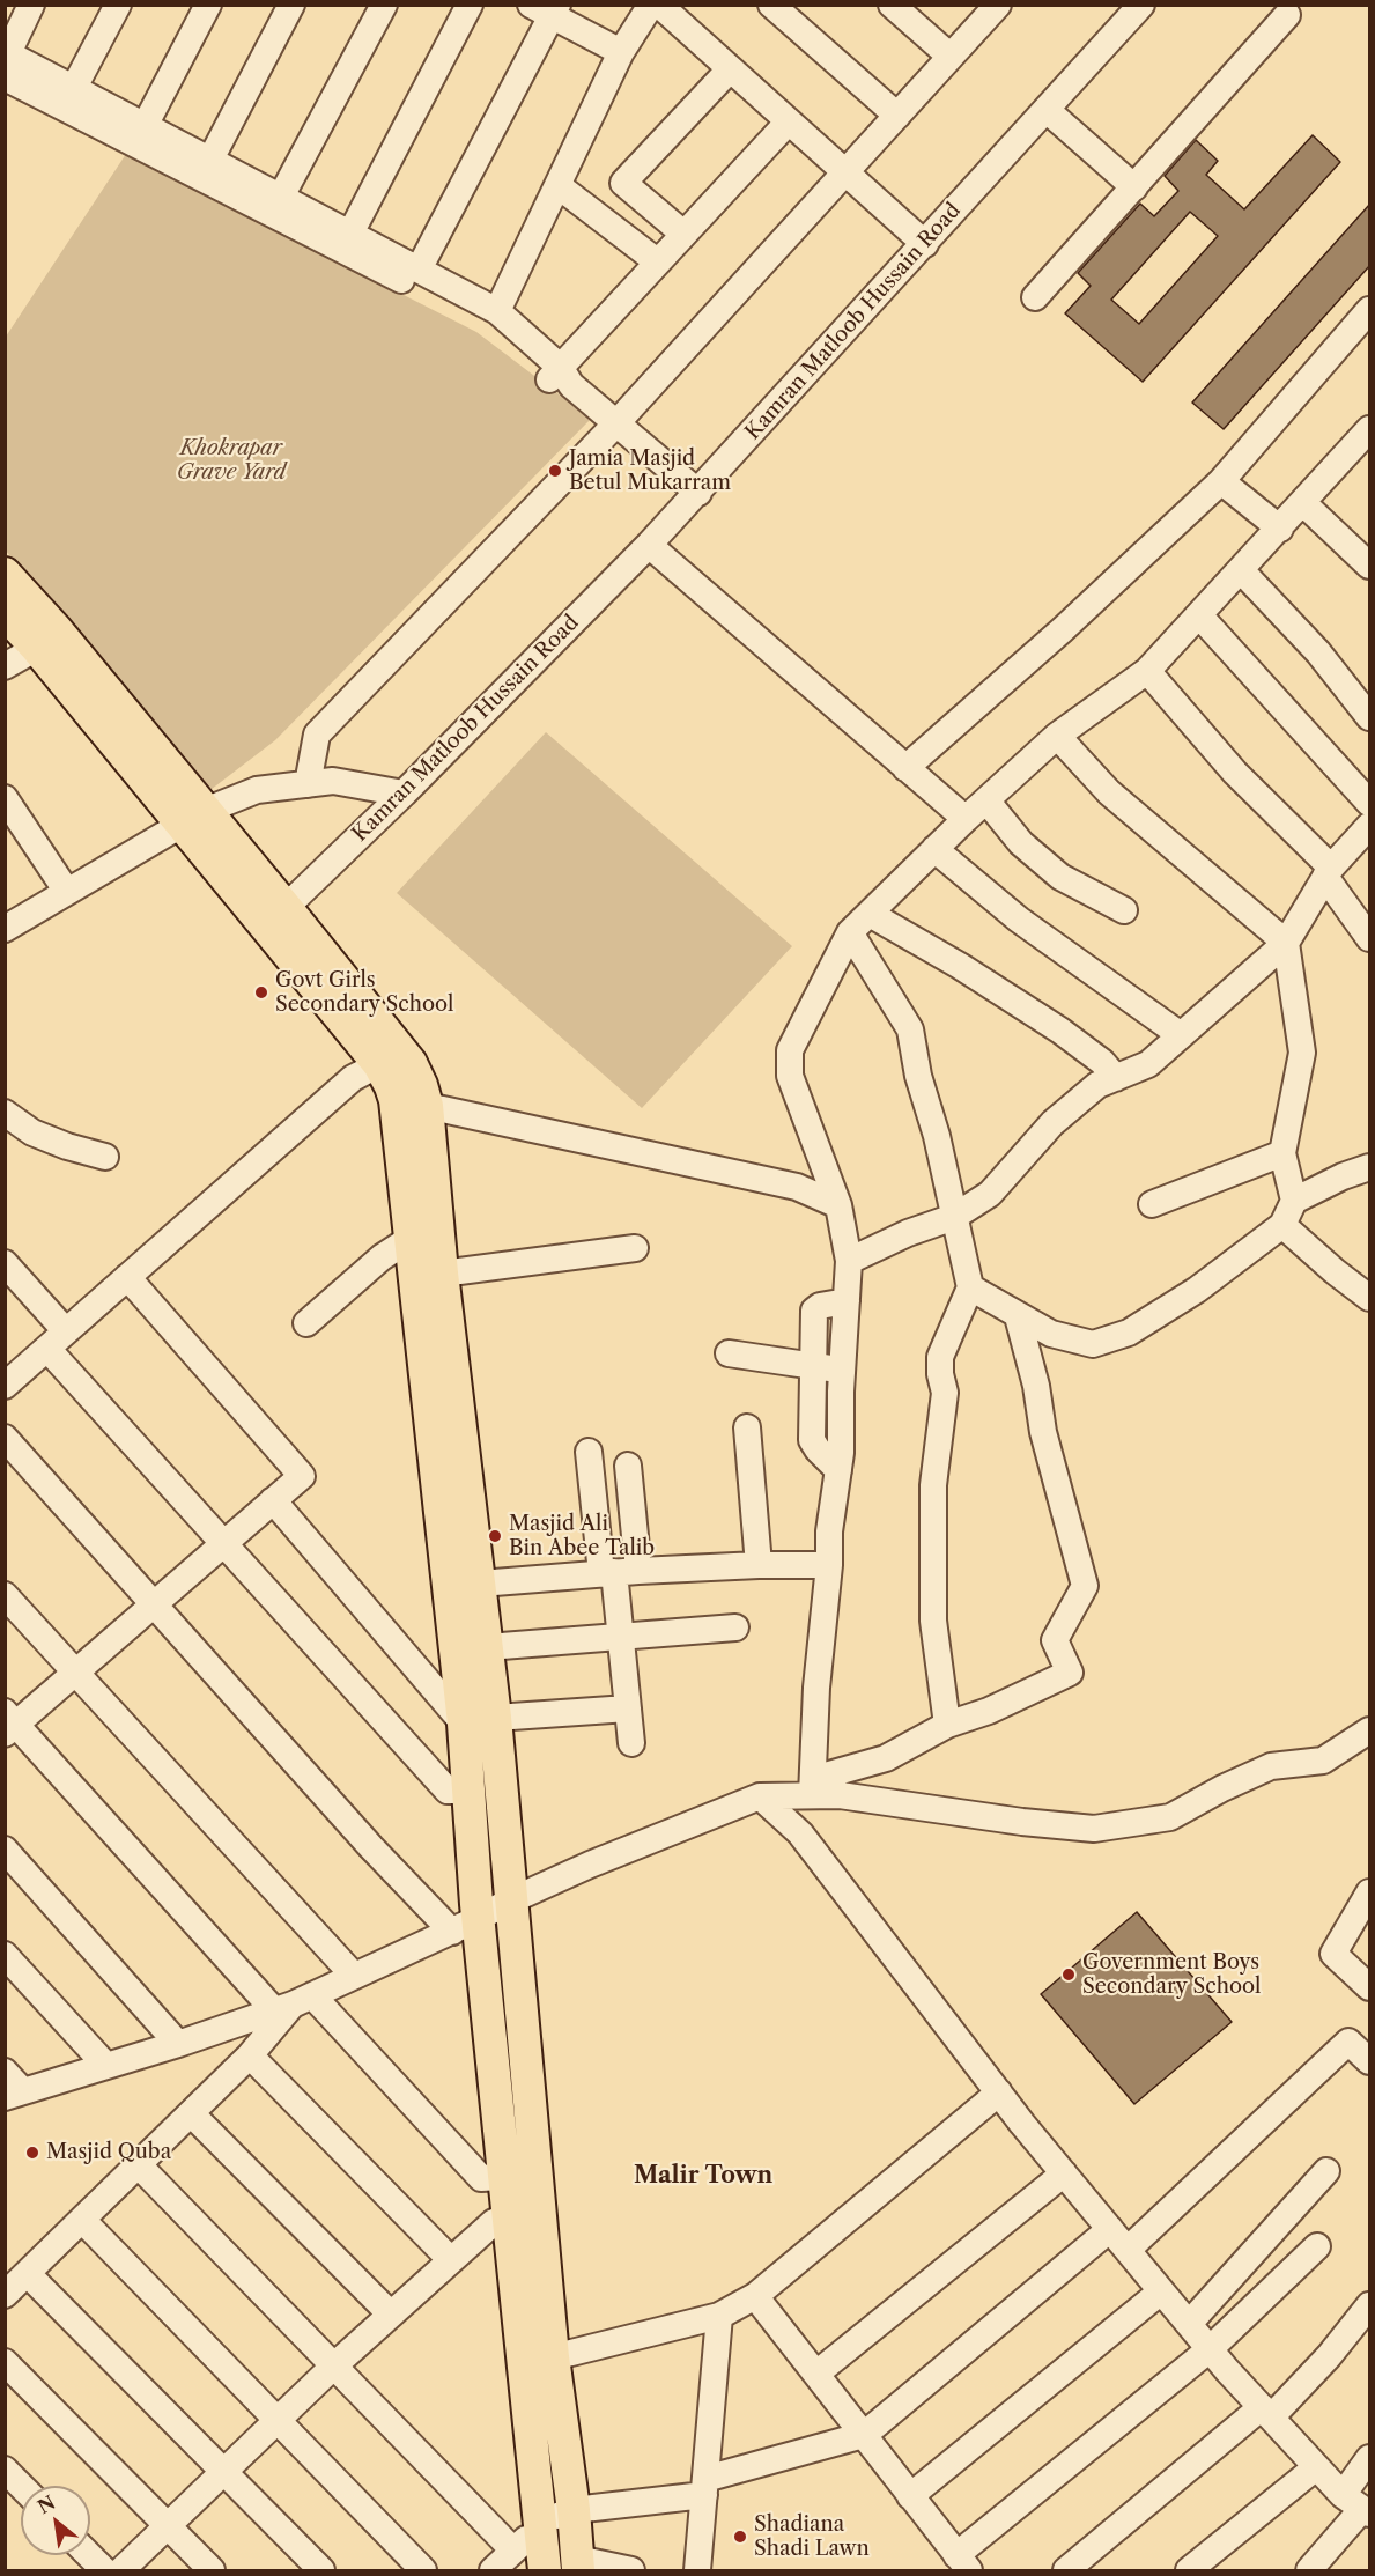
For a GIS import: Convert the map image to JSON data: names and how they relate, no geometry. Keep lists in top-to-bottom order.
{
  "streets": {
    "street": ["Kamran Matloob Hussain Road"]
  },
  "districts": ["Malir Town"],
  "parks": ["Khokrapar Grave Yard"],
  "places": [
    "Jamia Masjid Betul Mukarram",
    "Govt Girls Secondary School",
    "Masjid Ali Bin Abee Talib",
    "Government Boys Secondary School",
    "Masjid Quba",
    "Shadiana Shadi Lawn"
  ],
  "north": "top left"
}
